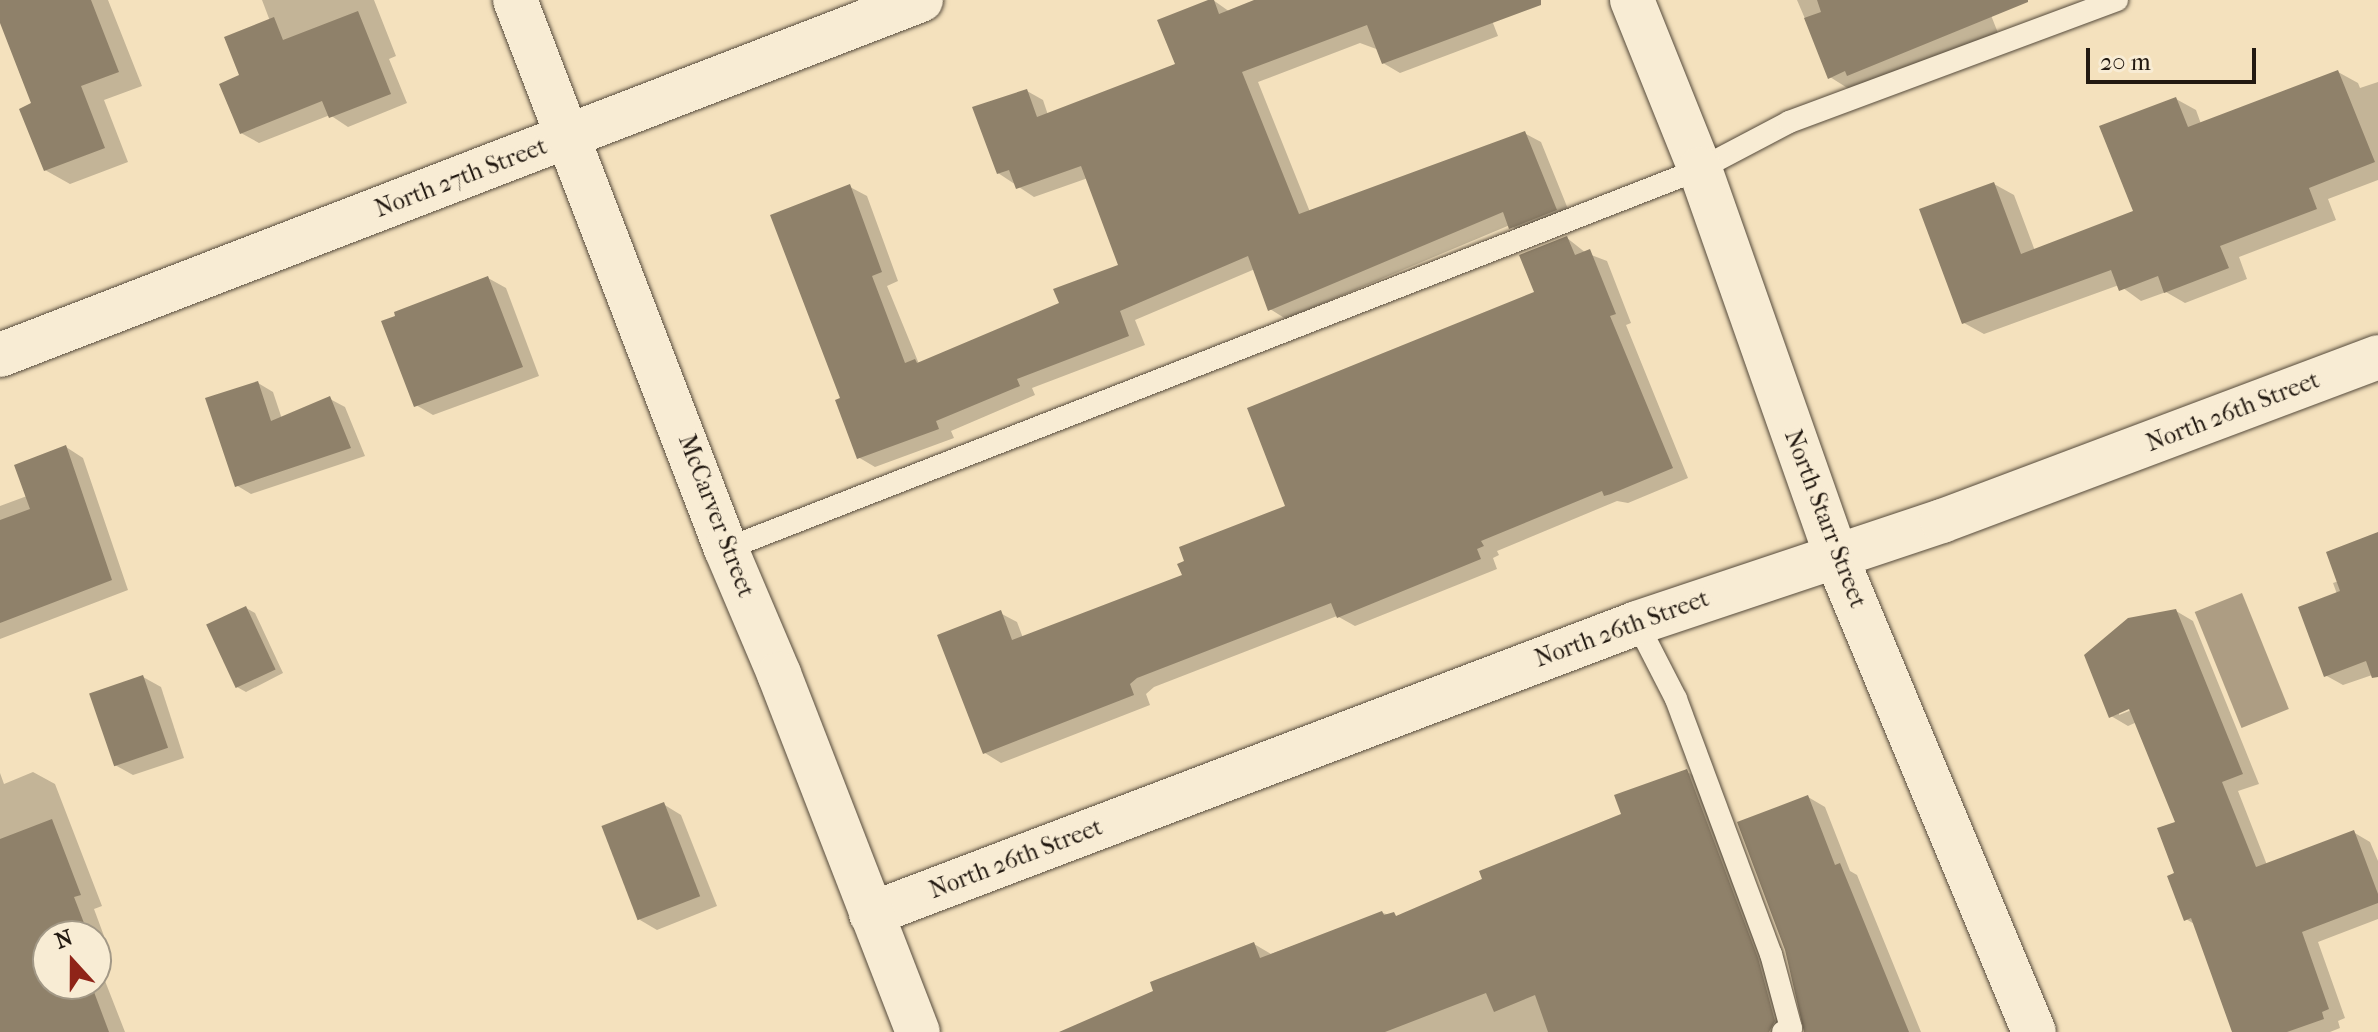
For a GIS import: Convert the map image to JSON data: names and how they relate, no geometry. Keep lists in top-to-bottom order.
{
  "streets": {
    "street": [
      "North 27th Street",
      "North 26th Street",
      "McCarver Street",
      "North Starr Street"
    ]
  },
  "crossings": [
    ["North 27th Street", "McCarver Street"],
    ["North 26th Street", "McCarver Street"],
    ["North 26th Street", "North Starr Street"]
  ],
  "scale_bar": "20 m",
  "north": "top"
}
